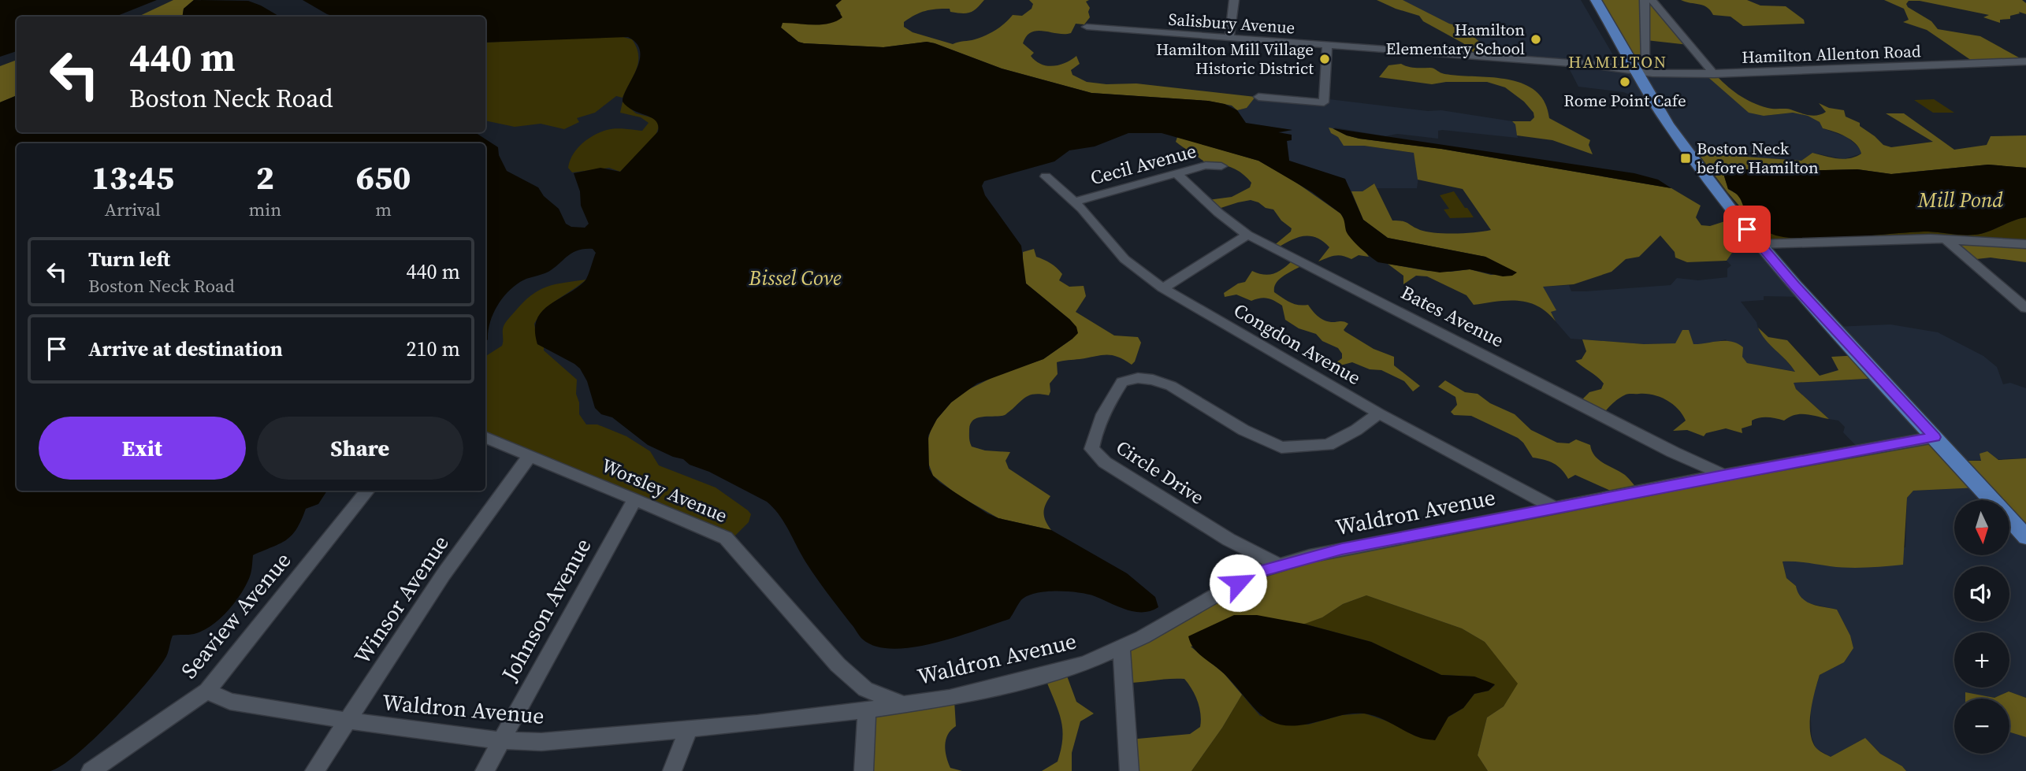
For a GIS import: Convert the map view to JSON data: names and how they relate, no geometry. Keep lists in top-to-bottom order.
{
  "streets": {
    "street": [
      "Salisbury Avenue",
      "Hamilton Allenton Road",
      "Cecil Avenue",
      "Bates Avenue",
      "Congdon Avenue",
      "Circle Drive",
      "Worsley Avenue",
      "Waldron Avenue",
      "Winsor Avenue",
      "Johnson Avenue",
      "Seaview Avenue"
    ]
  },
  "crossings": [
    ["Salisbury Avenue", "Hamilton Allenton Road"],
    ["Cecil Avenue", "Bates Avenue"],
    ["Cecil Avenue", "Congdon Avenue"],
    ["Bates Avenue", "Waldron Avenue"],
    ["Congdon Avenue", "Circle Drive"],
    ["Congdon Avenue", "Waldron Avenue"],
    ["Circle Drive", "Waldron Avenue"],
    ["Worsley Avenue", "Waldron Avenue"],
    ["Worsley Avenue", "Winsor Avenue"],
    ["Worsley Avenue", "Johnson Avenue"],
    ["Waldron Avenue", "Winsor Avenue"],
    ["Waldron Avenue", "Johnson Avenue"],
    ["Waldron Avenue", "Seaview Avenue"]
  ],
  "districts": ["HAMILTON"],
  "water": ["Mill Pond", "Bissel Cove"],
  "places": {
    "other": ["Hamilton Elementary School", "Hamilton Mill Village Historic District", "Rome Point Cafe"],
    "transit": ["Boston Neck before Hamilton"]
  },
  "north": "bottom",
  "page": {
    "turn": ["440 m", "Boston Neck Road"],
    "eta": [
      "13:45",
      "Arrival",
      "2",
      "min",
      "650",
      "m"
    ],
    "list": [
      {
        "name": "Turn left",
        "note": "Boston Neck Road",
        "value": "440 m"
      },
      {
        "name": "Arrive at destination",
        "value": "210 m"
      }
    ],
    "buttons": ["Exit", "Share"],
    "map_buttons": ["+", "−"]
  }
}
